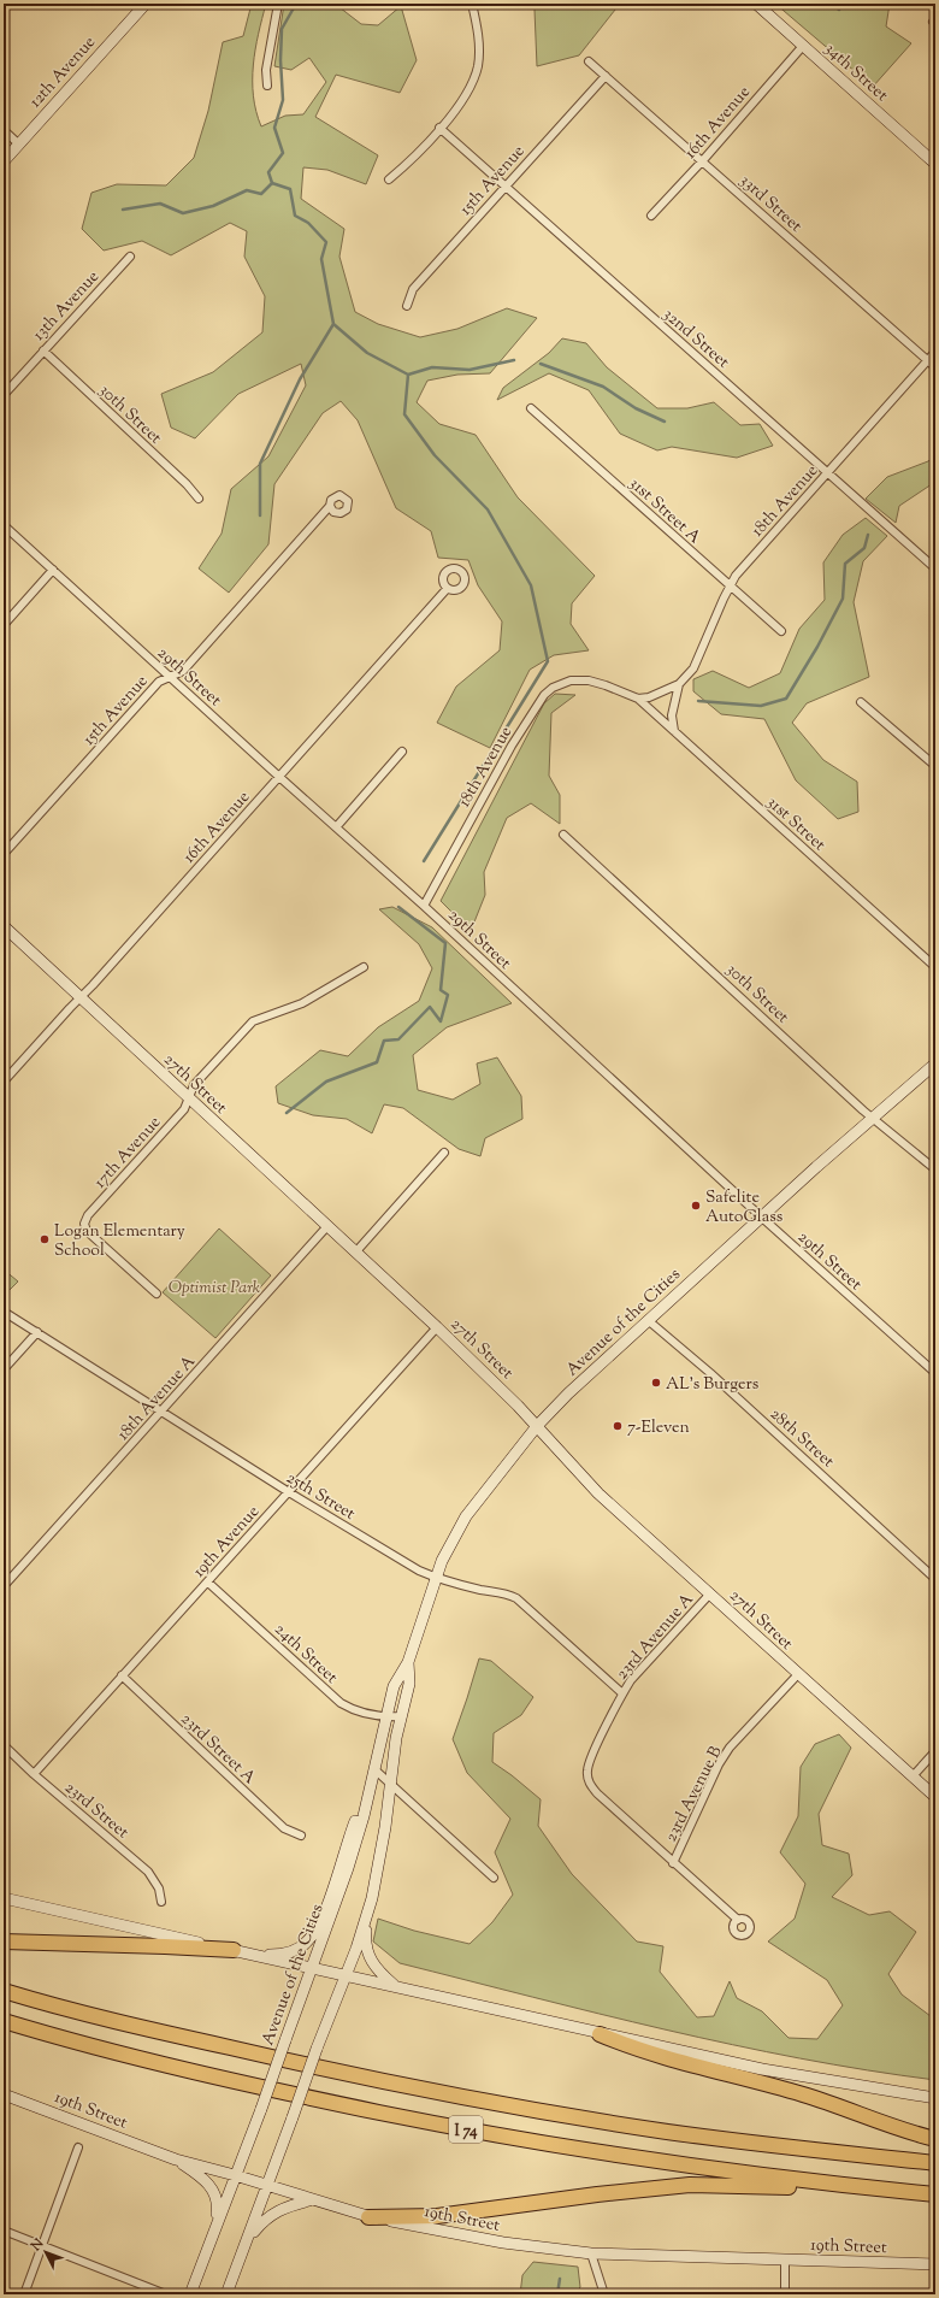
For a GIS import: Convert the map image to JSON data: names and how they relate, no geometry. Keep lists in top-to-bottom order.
{
  "streets": {
    "highway": ["I 74"],
    "main road": [
      "12th Avenue",
      "34th Street",
      "27th Street",
      "Avenue of the Cities",
      "19th Street"
    ],
    "street": [
      "16th Avenue",
      "15th Avenue",
      "33rd Street",
      "13th Avenue",
      "32nd Street",
      "30th Street",
      "18th Avenue",
      "31st Street A",
      "29th Street",
      "31st Street",
      "17th Avenue",
      "18th Avenue A",
      "28th Street",
      "25th Street",
      "19th Avenue",
      "23rd Avenue A",
      "24th Street",
      "23rd Street A",
      "23rd Avenue B",
      "23rd Street"
    ]
  },
  "crossings": [
    ["34th Street", "16th Avenue"],
    ["16th Avenue", "33rd Street"],
    ["16th Avenue", "29th Street"],
    ["16th Avenue", "27th Street"],
    ["15th Avenue", "33rd Street"],
    ["15th Avenue", "32nd Street"],
    ["15th Avenue", "29th Street"],
    ["33rd Street", "18th Avenue"],
    ["13th Avenue", "30th Street"],
    ["32nd Street", "18th Avenue"],
    ["30th Street", "Avenue of the Cities"],
    ["18th Avenue", "31st Street A"],
    ["18th Avenue", "29th Street"],
    ["18th Avenue", "31st Street"],
    ["29th Street", "Avenue of the Cities"],
    ["27th Street", "17th Avenue"],
    ["27th Street", "Avenue of the Cities"],
    ["27th Street", "18th Avenue A"],
    ["27th Street", "19th Avenue"],
    ["27th Street", "23rd Avenue A"],
    ["27th Street", "23rd Avenue B"],
    ["Avenue of the Cities", "28th Street"],
    ["Avenue of the Cities", "25th Street"],
    ["Avenue of the Cities", "24th Street"],
    ["Avenue of the Cities", "19th Street"],
    ["18th Avenue A", "25th Street"],
    ["25th Street", "19th Avenue"],
    ["25th Street", "23rd Avenue A"],
    ["19th Avenue", "24th Street"],
    ["19th Avenue", "23rd Street A"],
    ["19th Avenue", "23rd Street"],
    ["23rd Avenue A", "23rd Avenue B"]
  ],
  "parks": ["Optimist Park"],
  "places": [
    "Safelite AutoGlass",
    "Logan Elementary School",
    "AL's Burgers",
    "7-Eleven"
  ],
  "north": "top left"
}
